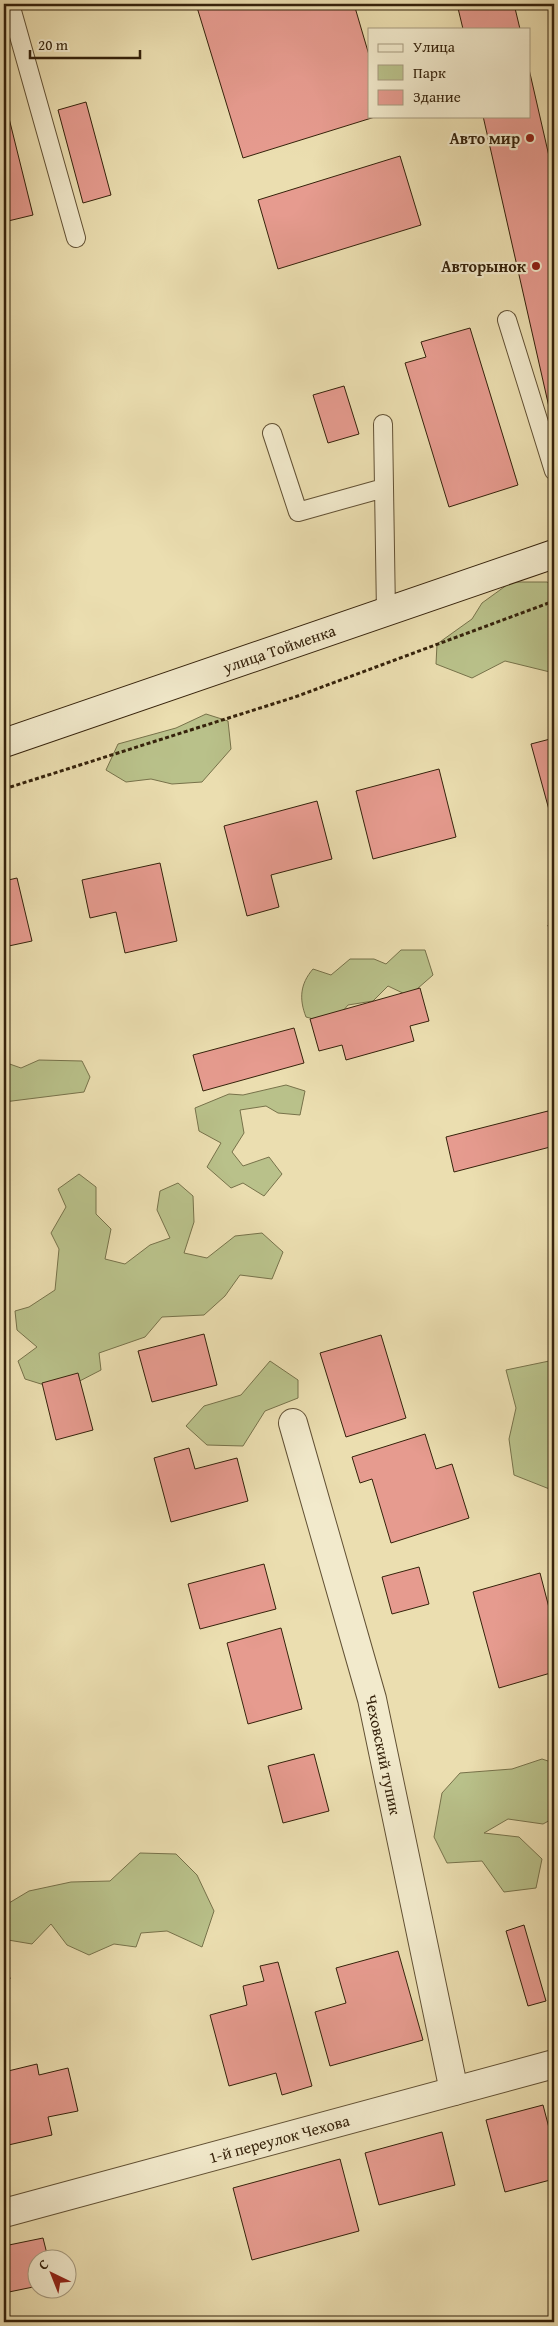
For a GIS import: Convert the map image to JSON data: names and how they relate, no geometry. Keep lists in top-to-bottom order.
{
  "streets": {
    "street": ["улица Тойменка", "Чеховский тупик", "1-й переулок Чехова"]
  },
  "crossings": [
    ["Чеховский тупик", "1-й переулок Чехова"]
  ],
  "places": ["Авто мир", "Авторынок"],
  "legend": ["Улица", "Парк", "Здание"],
  "scale_bar": "20 m",
  "north": "top left"
}
